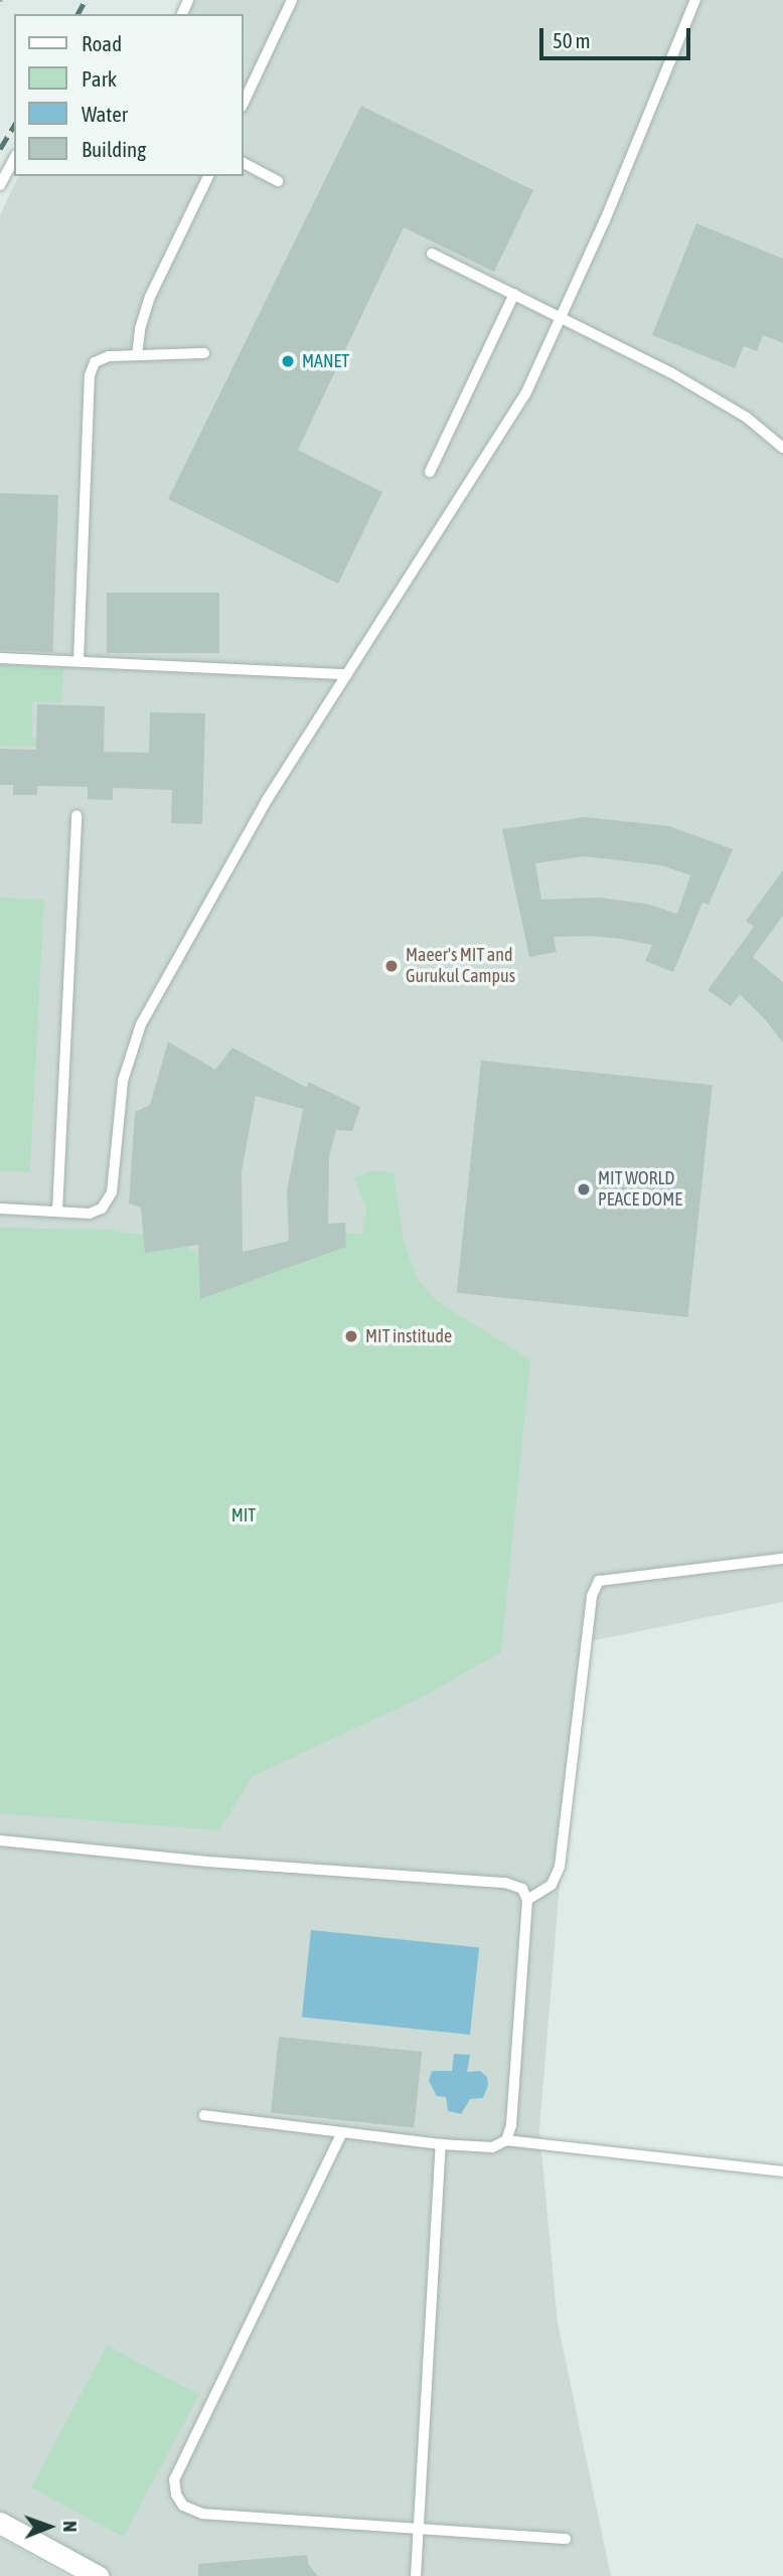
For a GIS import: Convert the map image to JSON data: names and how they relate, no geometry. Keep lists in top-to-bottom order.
{
  "parks": ["MIT"],
  "places": [
    "MANET",
    "Maeer's MIT and Gurukul Campus",
    "MIT WORLD PEACE DOME",
    "MIT institude"
  ],
  "legend": [
    "Road",
    "Park",
    "Water",
    "Building"
  ],
  "scale_bar": "50 m",
  "north": "right"
}
